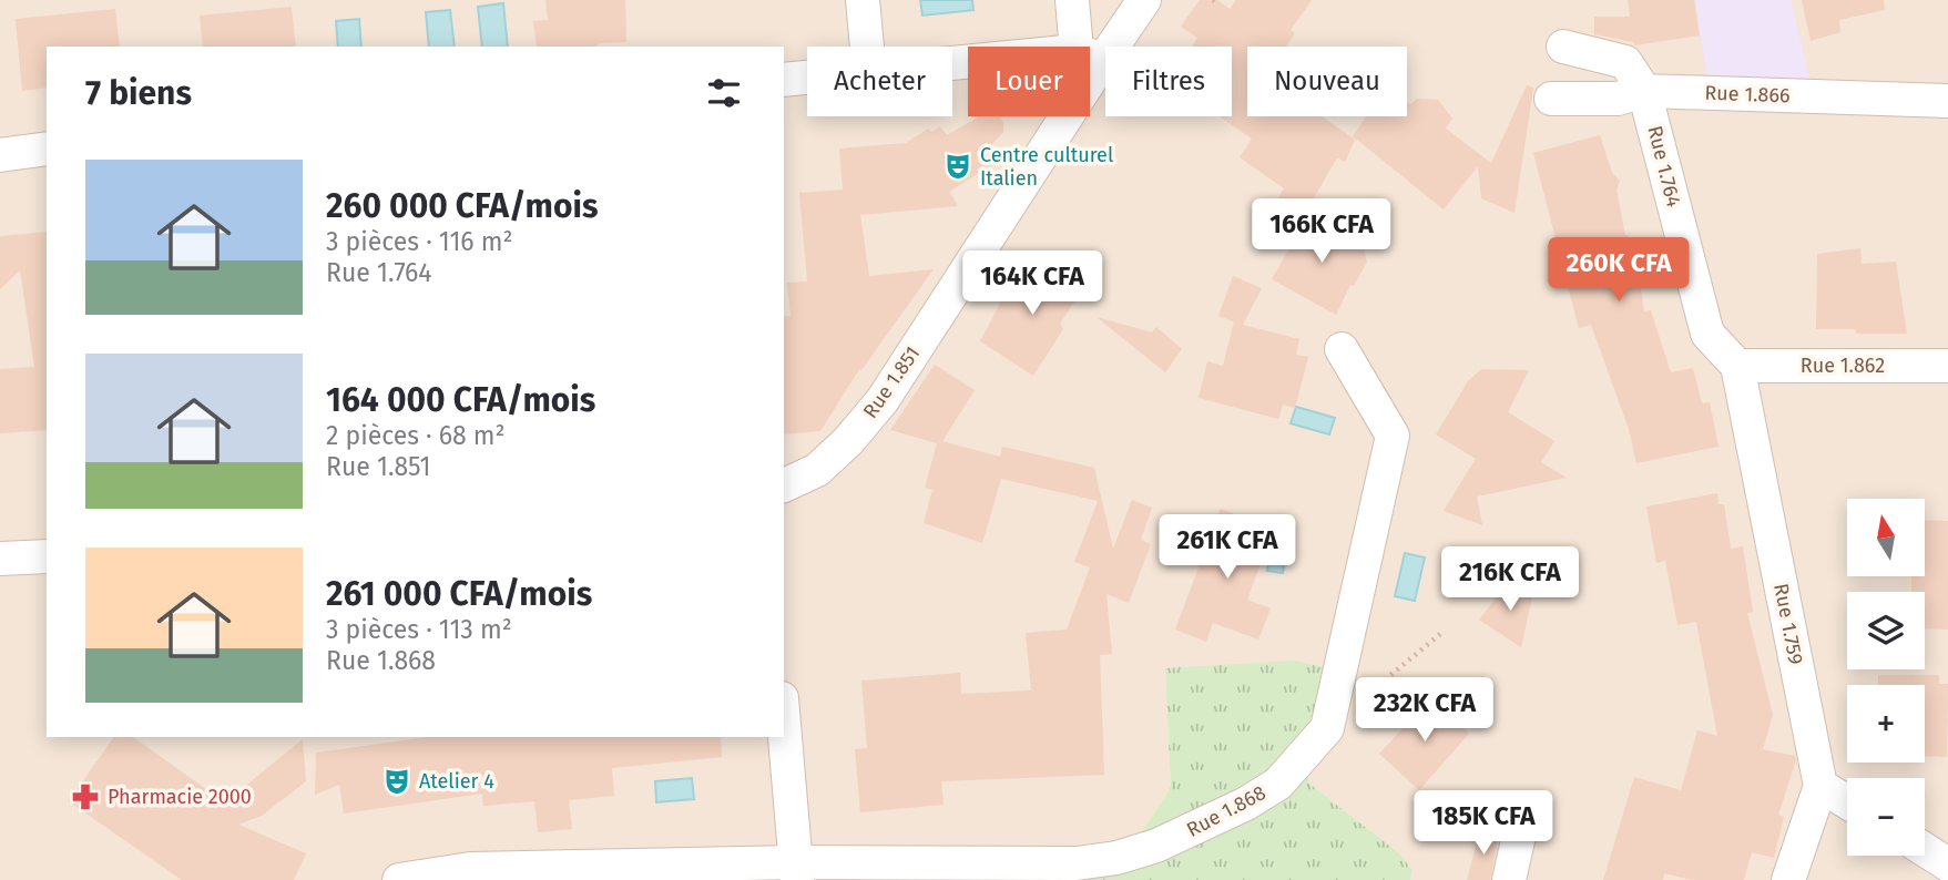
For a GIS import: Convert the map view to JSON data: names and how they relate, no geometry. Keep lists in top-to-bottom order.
{
  "streets": {
    "street": [
      "Rue 1.866",
      "Rue 1.764",
      "Rue 1.862",
      "Rue 1.851",
      "Rue 1.759",
      "Rue 1.868"
    ]
  },
  "crossings": [
    ["Rue 1.866", "Rue 1.764"],
    ["Rue 1.764", "Rue 1.862"],
    ["Rue 1.764", "Rue 1.759"],
    ["Rue 1.862", "Rue 1.759"]
  ],
  "places": {
    "theatre": ["Centre culturel Italien", "Atelier 4"],
    "pharmacy": ["Pharmacie 2000"]
  },
  "north": "top",
  "page": {
    "chip": [
      "Acheter",
      "Louer",
      "Filtres",
      "Nouveau"
    ],
    "heading": "7 biens",
    "list": [
      {
        "name": "260 000 CFA/mois",
        "note": "3 pièces · 116 m² · Rue 1.764"
      },
      {
        "name": "164 000 CFA/mois",
        "note": "2 pièces · 68 m² · Rue 1.851"
      },
      {
        "name": "261 000 CFA/mois",
        "note": "3 pièces · 113 m² · Rue 1.868"
      }
    ],
    "price": [
      "166K CFA",
      "260K CFA",
      "164K CFA",
      "261K CFA",
      "216K CFA",
      "232K CFA",
      "185K CFA"
    ],
    "map_buttons": ["+", "−"]
  }
}
